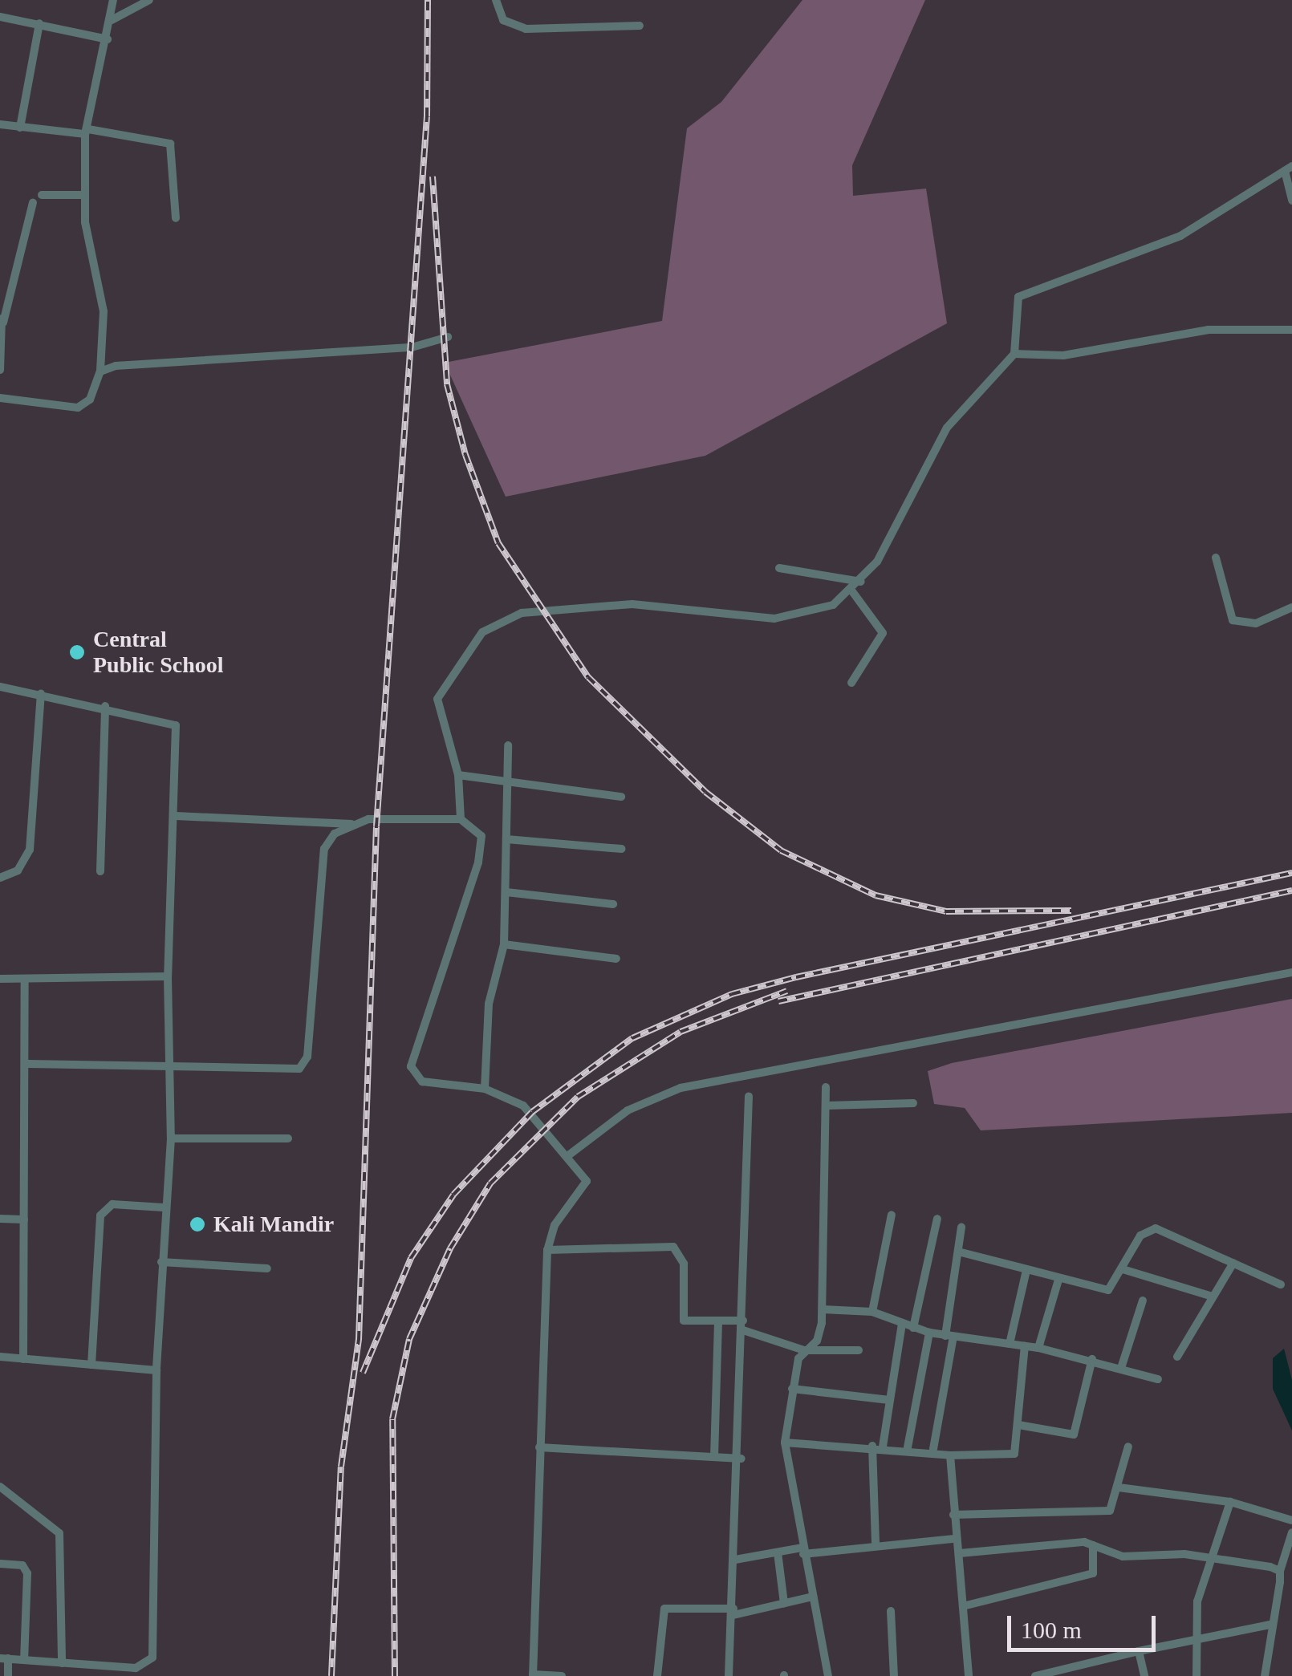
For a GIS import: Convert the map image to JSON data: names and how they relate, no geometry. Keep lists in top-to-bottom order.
{
  "places": ["Central Public School", "Kali Mandir"],
  "scale_bar": "100 m"
}
